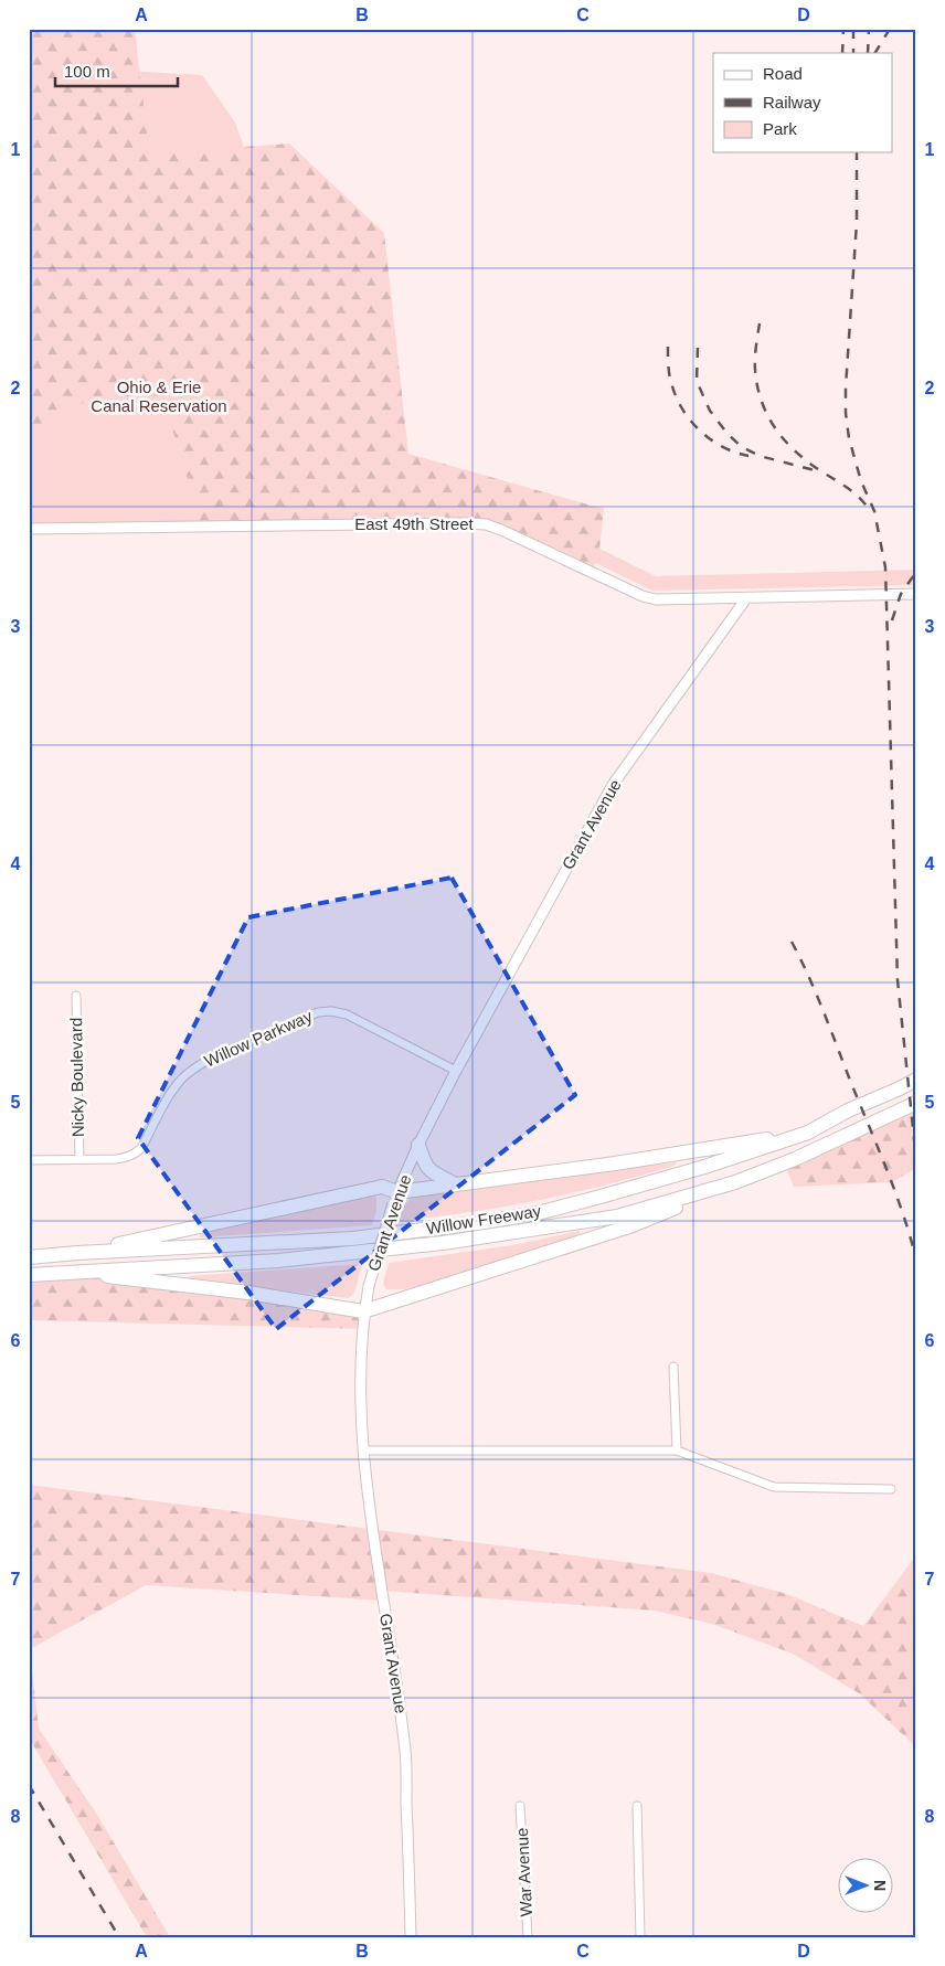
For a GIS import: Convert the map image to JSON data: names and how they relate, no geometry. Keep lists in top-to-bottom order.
{
  "streets": {
    "highway": ["Willow Freeway"],
    "street": [
      "East 49th Street",
      "Grant Avenue",
      "Willow Parkway",
      "Nicky Boulevard",
      "War Avenue"
    ]
  },
  "crossings": [
    ["East 49th Street", "Grant Avenue"],
    ["Grant Avenue", "Willow Parkway"],
    ["Willow Parkway", "Nicky Boulevard"]
  ],
  "parks": ["Ohio & Erie Canal Reservation"],
  "legend": ["Road", "Railway", "Park"],
  "scale_bar": "100 m",
  "north": "right",
  "grid": {
    "columns": [
      "A",
      "B",
      "C",
      "D"
    ],
    "rows": [
      "1",
      "2",
      "3",
      "4",
      "5",
      "6",
      "7",
      "8"
    ]
  }
}
